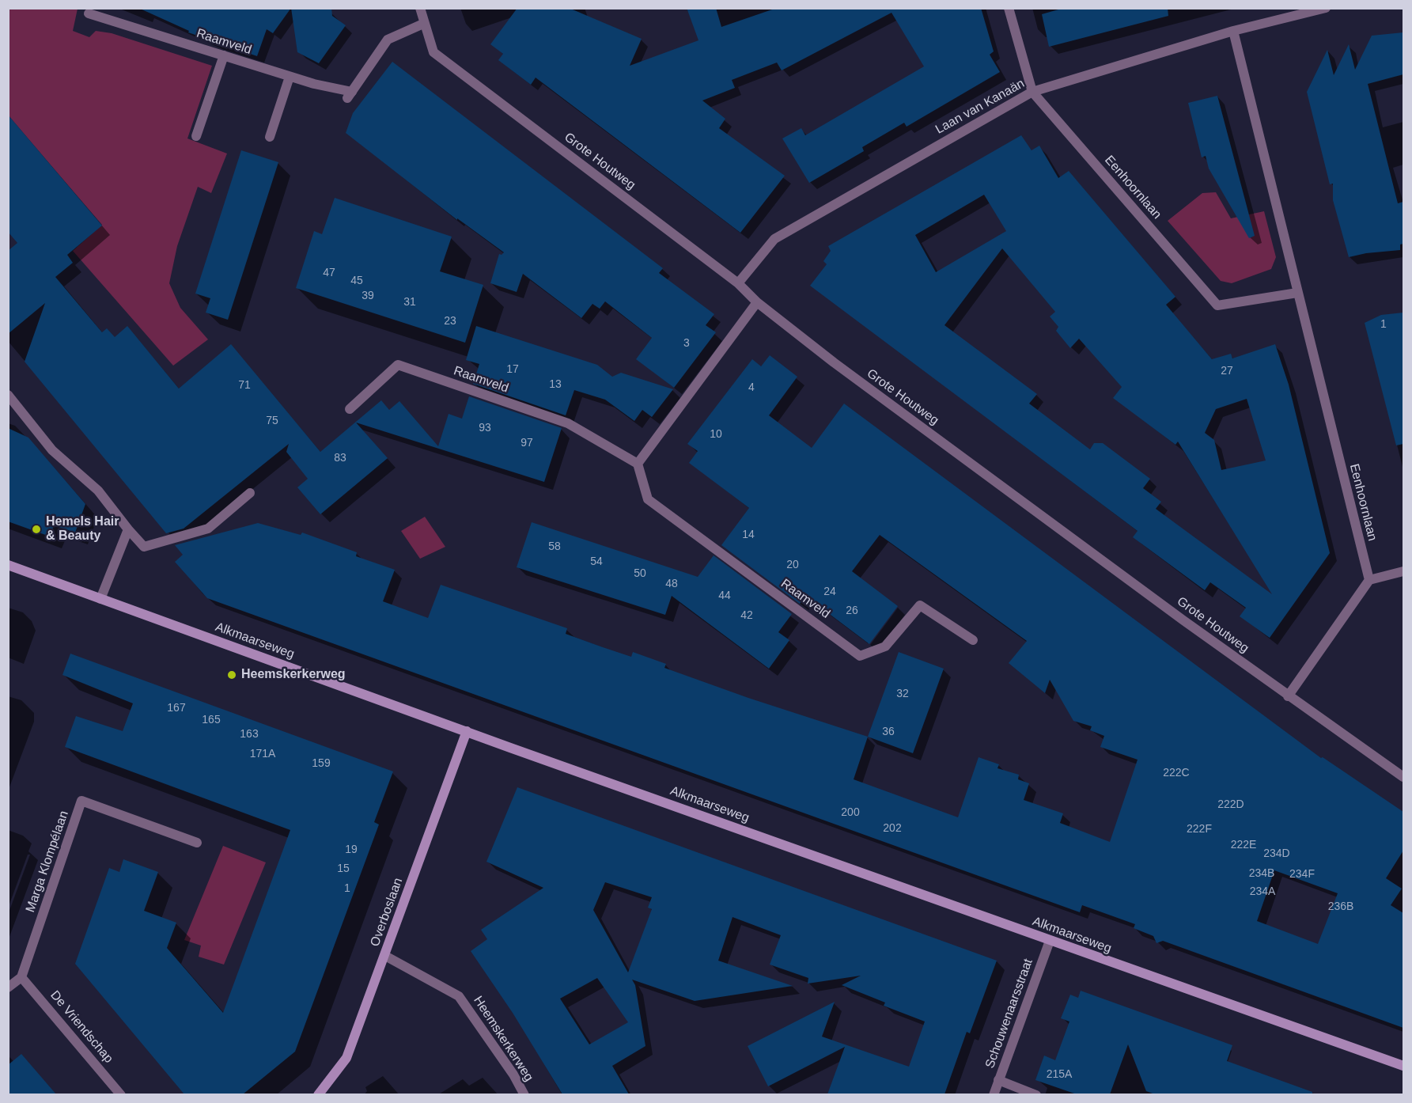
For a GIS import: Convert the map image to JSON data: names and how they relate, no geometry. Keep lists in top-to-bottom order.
{
  "streets": {
    "street": [
      "Raamveld",
      "Laan van Kanaän",
      "Grote Houtweg",
      "Eenhoornlaan",
      "Alkmaarseweg",
      "Marga Klompélaan",
      "Overboslaan",
      "Schouwenaarsstraat",
      "De Vriendschap",
      "Heemskerkerweg"
    ]
  },
  "crossings": [
    ["Raamveld", "Grote Houtweg"],
    ["Laan van Kanaän", "Grote Houtweg"],
    ["Laan van Kanaän", "Eenhoornlaan"],
    ["Alkmaarseweg", "Overboslaan"],
    ["Alkmaarseweg", "Schouwenaarsstraat"],
    ["Marga Klompélaan", "De Vriendschap"],
    ["Overboslaan", "Heemskerkerweg"]
  ],
  "places": ["Hemels Hair & Beauty", "Heemskerkerweg"],
  "house_numbers": [
    "47",
    "45",
    "39",
    "31",
    "23",
    "1",
    "3",
    "17",
    "27",
    "13",
    "71",
    "4",
    "75",
    "93",
    "10",
    "97",
    "83",
    "14",
    "58",
    "54",
    "20",
    "50",
    "48",
    "24",
    "44",
    "26",
    "42",
    "32",
    "167",
    "165",
    "36",
    "163",
    "171A",
    "159",
    "222C",
    "222D",
    "200",
    "202",
    "222F",
    "222E",
    "19",
    "234D",
    "15",
    "234B",
    "234F",
    "1",
    "234A",
    "236B",
    "215A"
  ]
}
